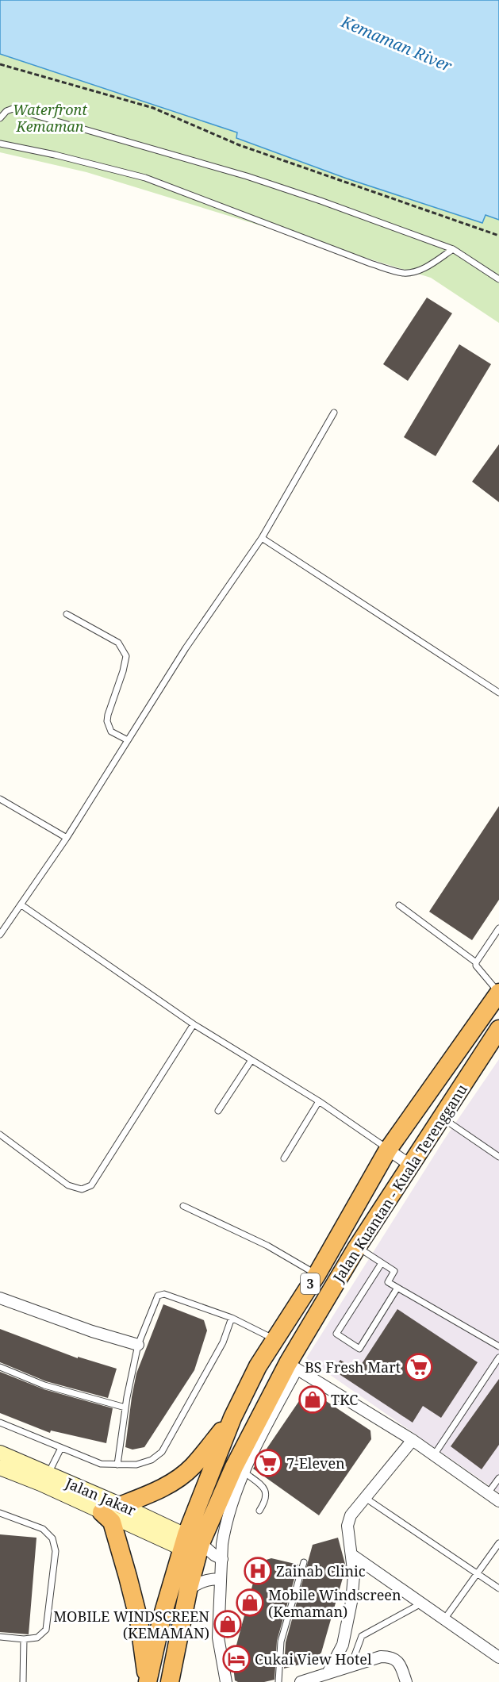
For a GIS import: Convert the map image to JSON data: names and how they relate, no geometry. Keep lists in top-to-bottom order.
{
  "streets": {
    "highway": ["Jalan Kuantan - Kuala Terengganu", "3"],
    "main road": ["Jalan Jakar"]
  },
  "crossings": [
    ["Jalan Kuantan - Kuala Terengganu", "Jalan Jakar"]
  ],
  "water": ["Kemaman River"],
  "parks": ["Waterfront Kemaman"],
  "places": {
    "supermarket": ["BS Fresh Mart", "7-Eleven"],
    "shop": ["TKC", "Mobile Windscreen (Kemaman)", "MOBILE WINDSCREEN (KEMAMAN)"],
    "hospital": ["Zainab Clinic"],
    "hotel": ["Cukai View Hotel"]
  }
}
